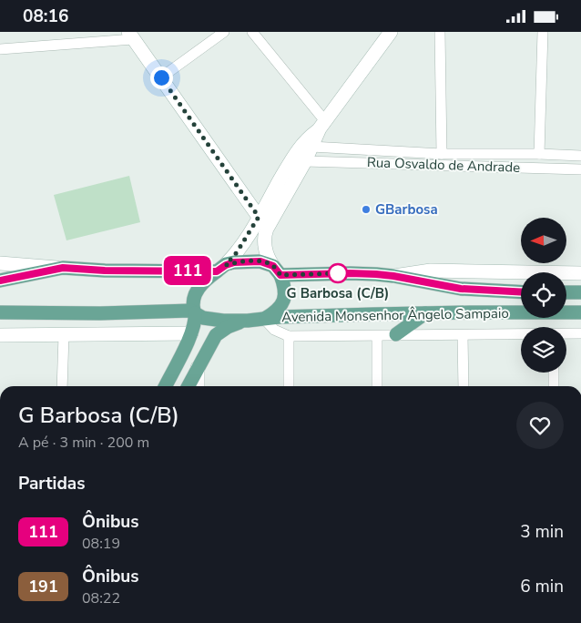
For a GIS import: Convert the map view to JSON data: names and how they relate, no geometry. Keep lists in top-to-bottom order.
{
  "streets": {
    "main road": ["Avenida Monsenhor Ângelo Sampaio"],
    "street": ["Rua Osvaldo de Andrade"]
  },
  "places": ["GBarbosa", "G Barbosa (C/B)"],
  "lines": ["bus line 111"],
  "north": "left",
  "page": {
    "status": "08:16",
    "on_map": "111",
    "heading": [
      ["G Barbosa (C/B)", "A pé · 3 min · 200 m"],
      "Partidas"
    ],
    "list": [
      {
        "mark": "111",
        "name": "Ônibus",
        "note": "08:19",
        "value": "3 min"
      },
      {
        "mark": "191",
        "name": "Ônibus",
        "note": "08:22",
        "value": "6 min"
      }
    ]
  }
}
